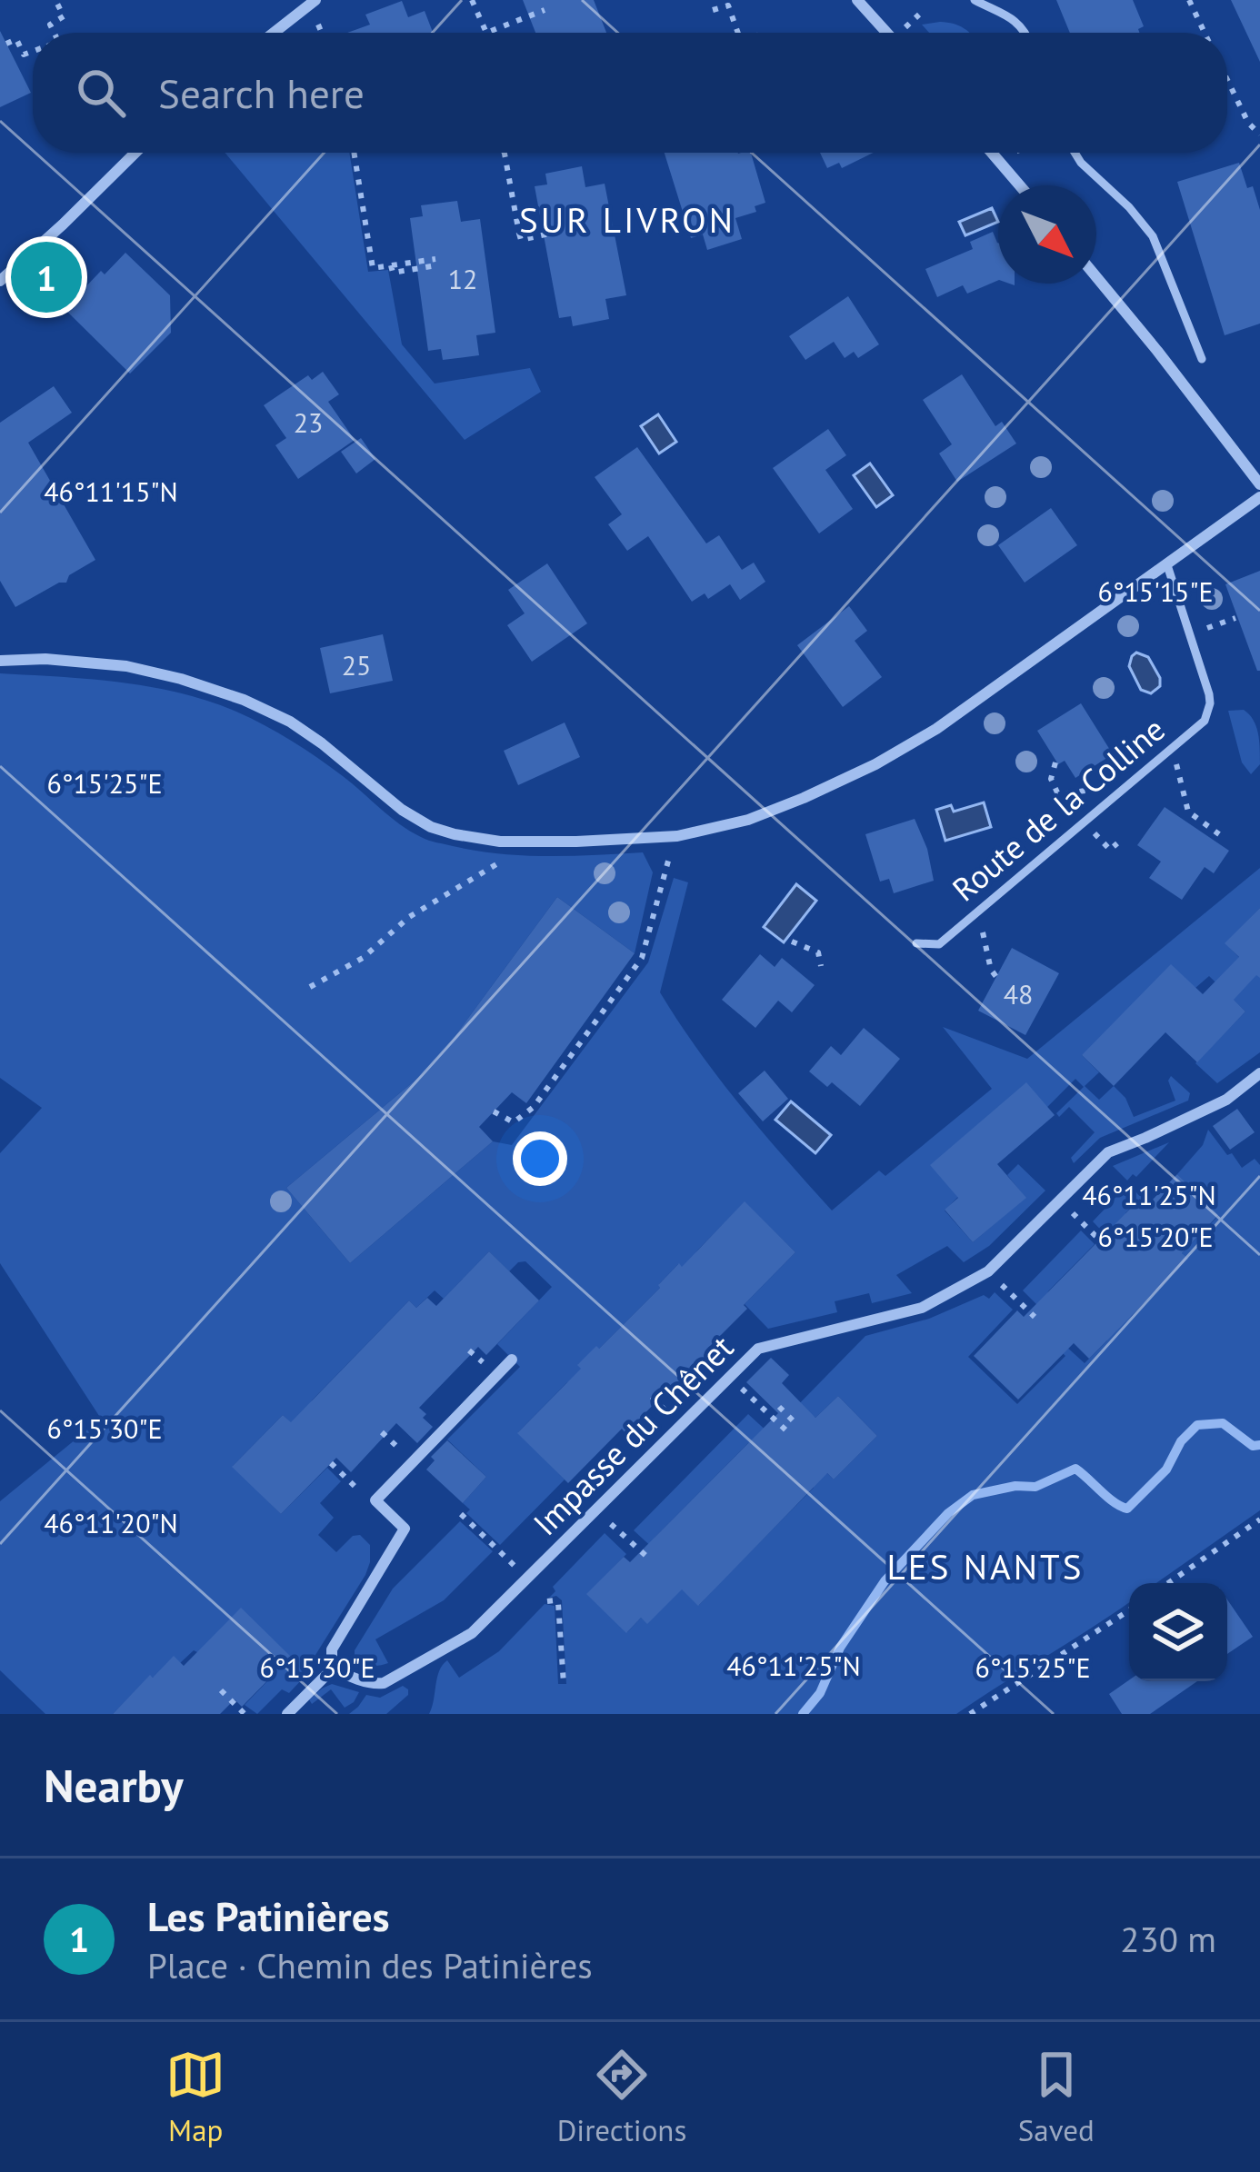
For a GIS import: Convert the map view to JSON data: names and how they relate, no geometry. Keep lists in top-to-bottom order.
{
  "streets": {
    "street": ["Impasse du Chênet"],
    "lane": ["Route de la Colline"]
  },
  "districts": ["SUR LIVRON", "LES NANTS"],
  "house_numbers": [
    "12",
    "23",
    "25",
    "48"
  ],
  "north": "bottom right",
  "page": {
    "search": "Search here",
    "pins": "1",
    "heading": "Nearby",
    "list": [
      {
        "mark": "1",
        "name": "Les Patinières",
        "note": "Place · Chemin des Patinières",
        "value": "230 m"
      }
    ],
    "nav": ["Map", "Directions", "Saved"]
  },
  "coordinates": [
    "46°11'15\"N",
    "6°15'15\"E",
    "6°15'25\"E",
    "46°11'25\"N",
    "6°15'20\"E",
    "6°15'30\"E",
    "46°11'20\"N"
  ]
}
